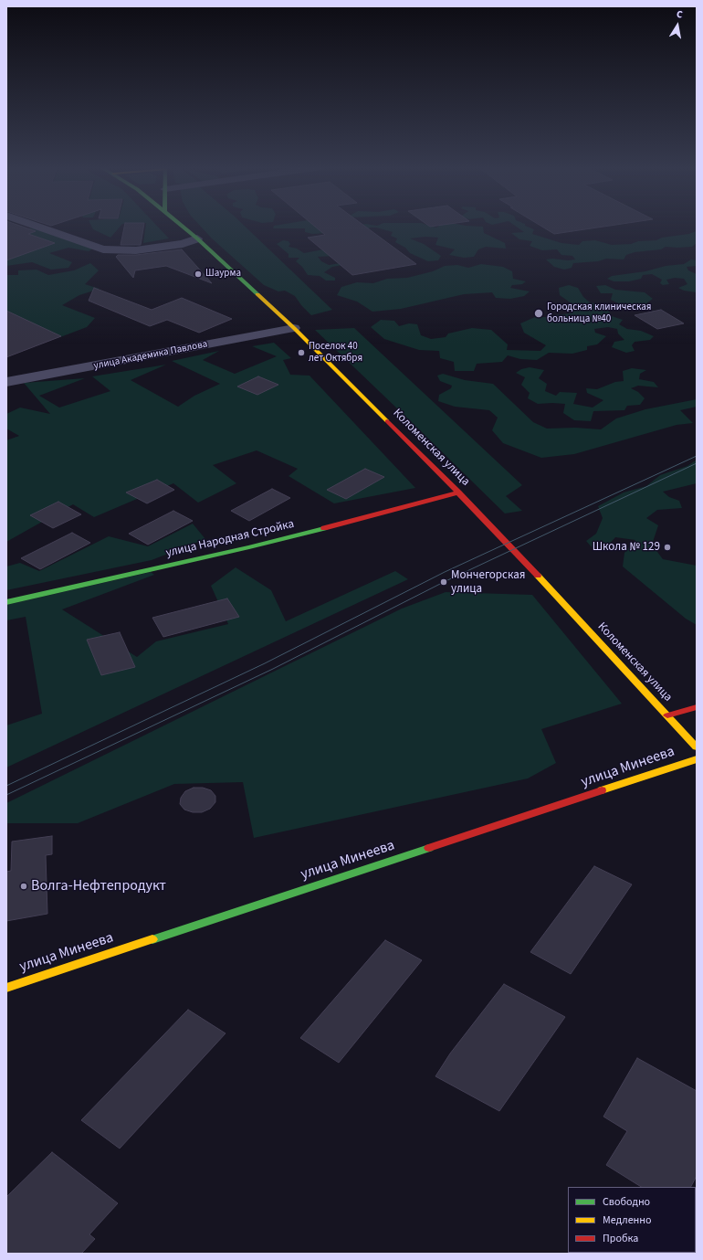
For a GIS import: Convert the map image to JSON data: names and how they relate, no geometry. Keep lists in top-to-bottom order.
{
  "streets": {
    "main road": ["Коломенская улица", "улица Народная Стройка", "улица Минеева"],
    "street": ["улица Академика Павлова"]
  },
  "crossings": [
    ["улица Академика Павлова", "Коломенская улица"],
    ["Коломенская улица", "улица Народная Стройка"]
  ],
  "places": [
    "Шаурма",
    "Городская клиническая больница №40",
    "Поселок 40 лет Октября",
    "Школа № 129",
    "Мончегорская улица",
    "Волга-Нефтепродукт"
  ],
  "legend": ["Свободно", "Медленно", "Пробка"],
  "north": "top"
}
